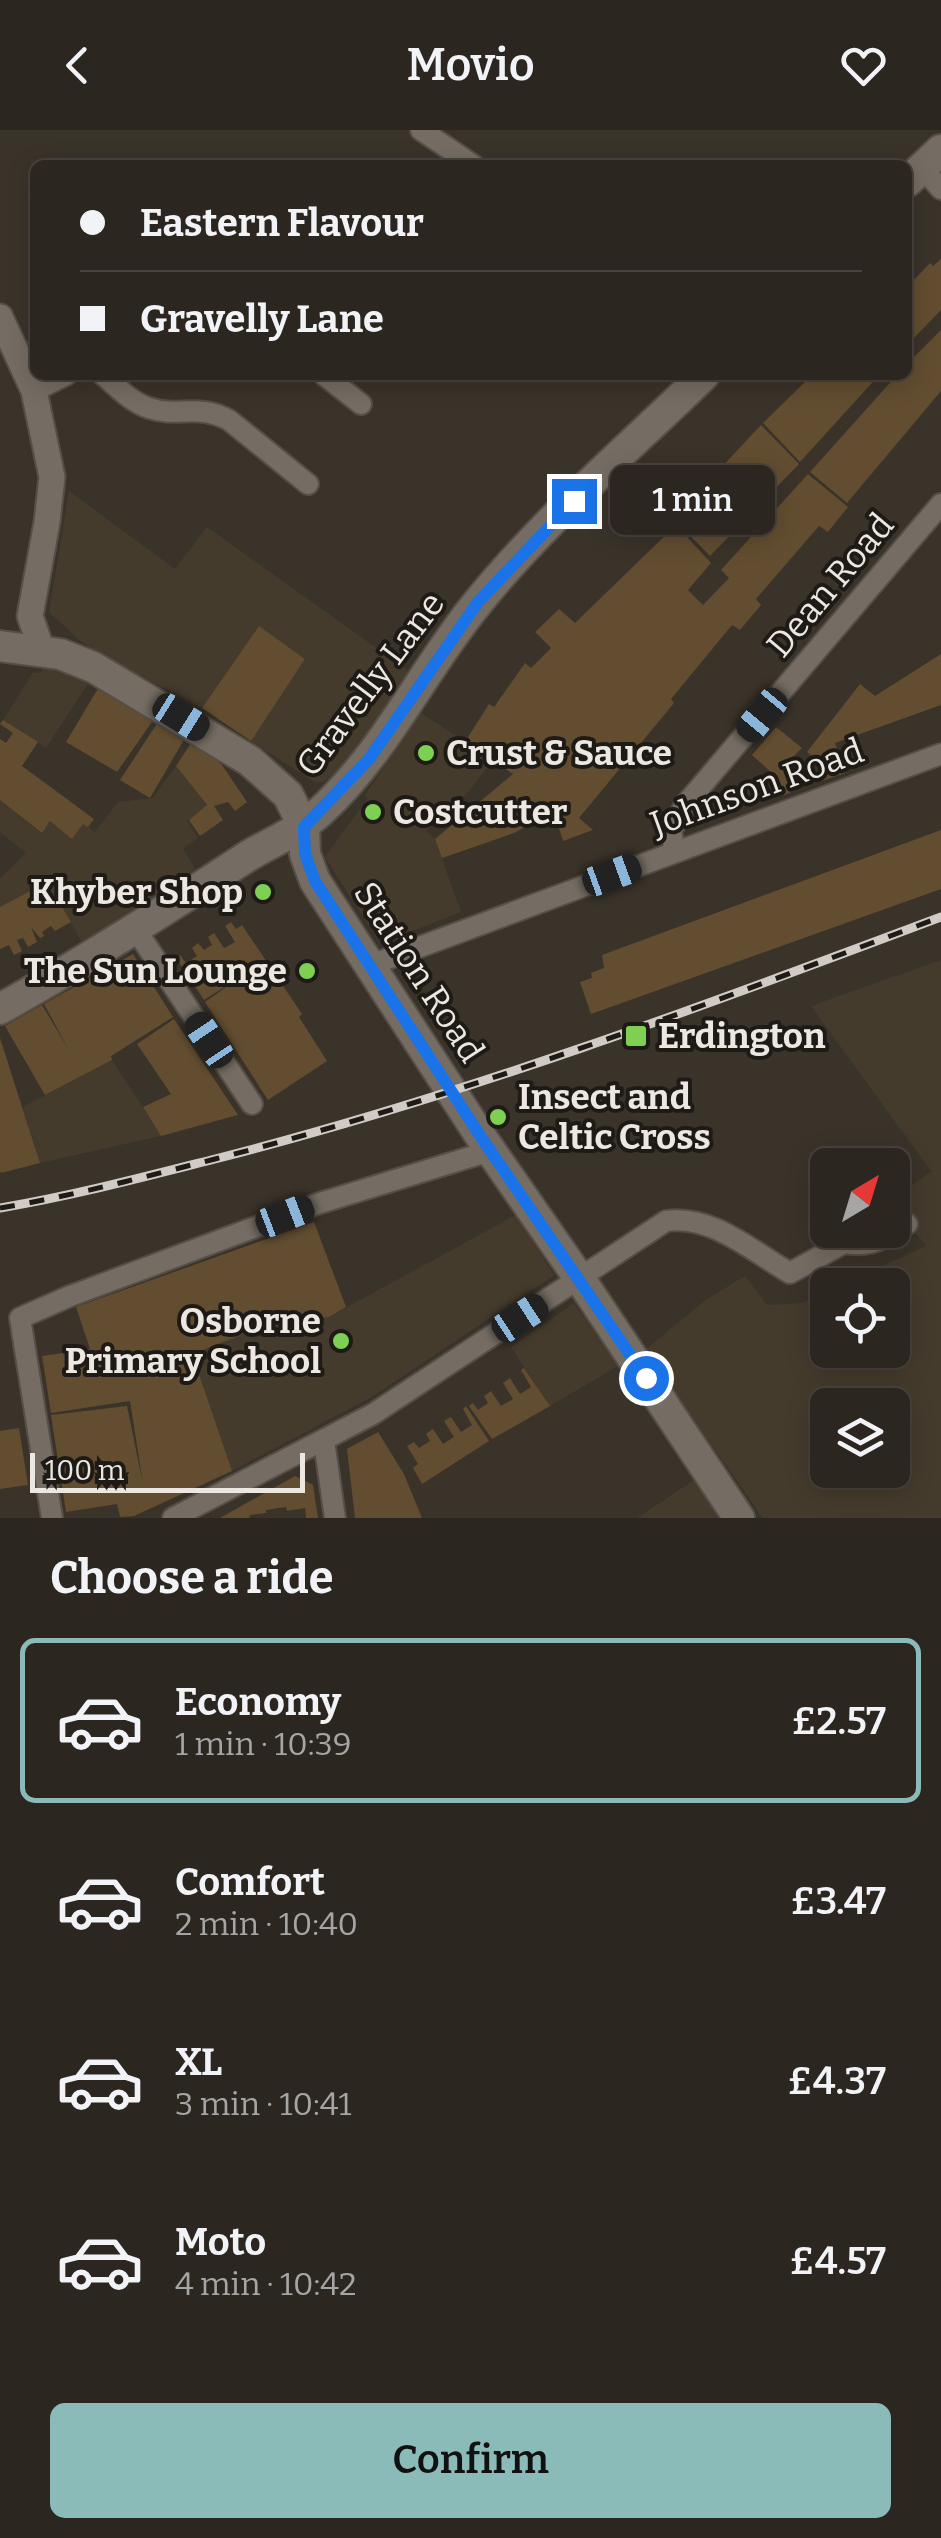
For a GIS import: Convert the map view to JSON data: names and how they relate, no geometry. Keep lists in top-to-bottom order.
{
  "streets": {
    "main road": ["Gravelly Lane", "Station Road"],
    "street": ["Dean Road", "Johnson Road"]
  },
  "crossings": [
    ["Dean Road", "Johnson Road"],
    ["Gravelly Lane", "Station Road"],
    ["Johnson Road", "Station Road"]
  ],
  "places": {
    "other": [
      "Crust & Sauce",
      "Costcutter",
      "Khyber Shop",
      "The Sun Lounge",
      "Insect and Celtic Cross",
      "Osborne Primary School"
    ],
    "transit": ["Erdington"]
  },
  "scale_bar": "100 m",
  "north": "top right",
  "page": {
    "header": "Movio",
    "banner": ["Eastern Flavour", "Gravelly Lane"],
    "bubble": "1 min",
    "scale": "100 m",
    "heading": "Choose a ride",
    "list": [
      {
        "name": "Economy",
        "note": "1 min · 10:39",
        "value": "£2.57"
      },
      {
        "name": "Comfort",
        "note": "2 min · 10:40",
        "value": "£3.47"
      },
      {
        "name": "XL",
        "note": "3 min · 10:41",
        "value": "£4.37"
      },
      {
        "name": "Moto",
        "note": "4 min · 10:42",
        "value": "£4.57"
      }
    ],
    "buttons": "Confirm"
  }
}
